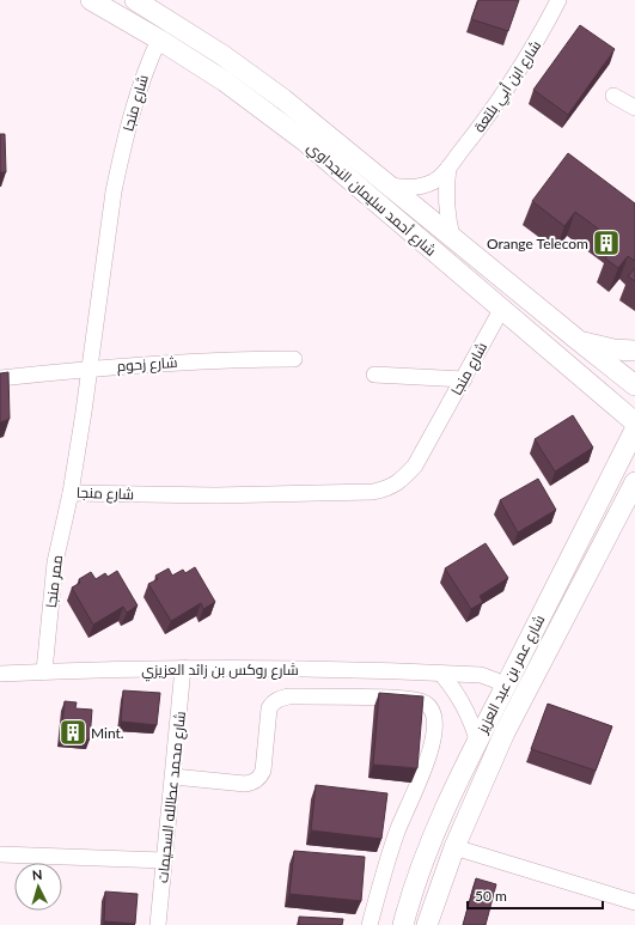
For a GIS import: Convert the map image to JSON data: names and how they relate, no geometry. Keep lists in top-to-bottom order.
{
  "streets": {
    "street": [
      "شارع ابن أبي بلتعة",
      "شارع منجا",
      "شارع أحمد سليمان النجداوي",
      "شارع زحوم",
      "ممر منجا",
      "شارع روكس بن زائد العزيزي",
      "شارع عمر بن عبد العزيز",
      "شارع محمد عطالله السحيمات"
    ]
  },
  "crossings": [
    ["شارع ابن أبي بلتعة", "شارع أحمد سليمان النجداوي"],
    ["شارع منجا", "شارع أحمد سليمان النجداوي"],
    ["شارع منجا", "شارع زحوم"],
    ["شارع منجا", "ممر منجا"],
    ["ممر منجا", "شارع روكس بن زائد العزيزي"],
    ["شارع روكس بن زائد العزيزي", "شارع عمر بن عبد العزيز"],
    ["شارع روكس بن زائد العزيزي", "شارع محمد عطالله السحيمات"]
  ],
  "places": {
    "building": ["Orange Telecom", "Mint."]
  },
  "scale_bar": "50 m",
  "north": "top"
}
